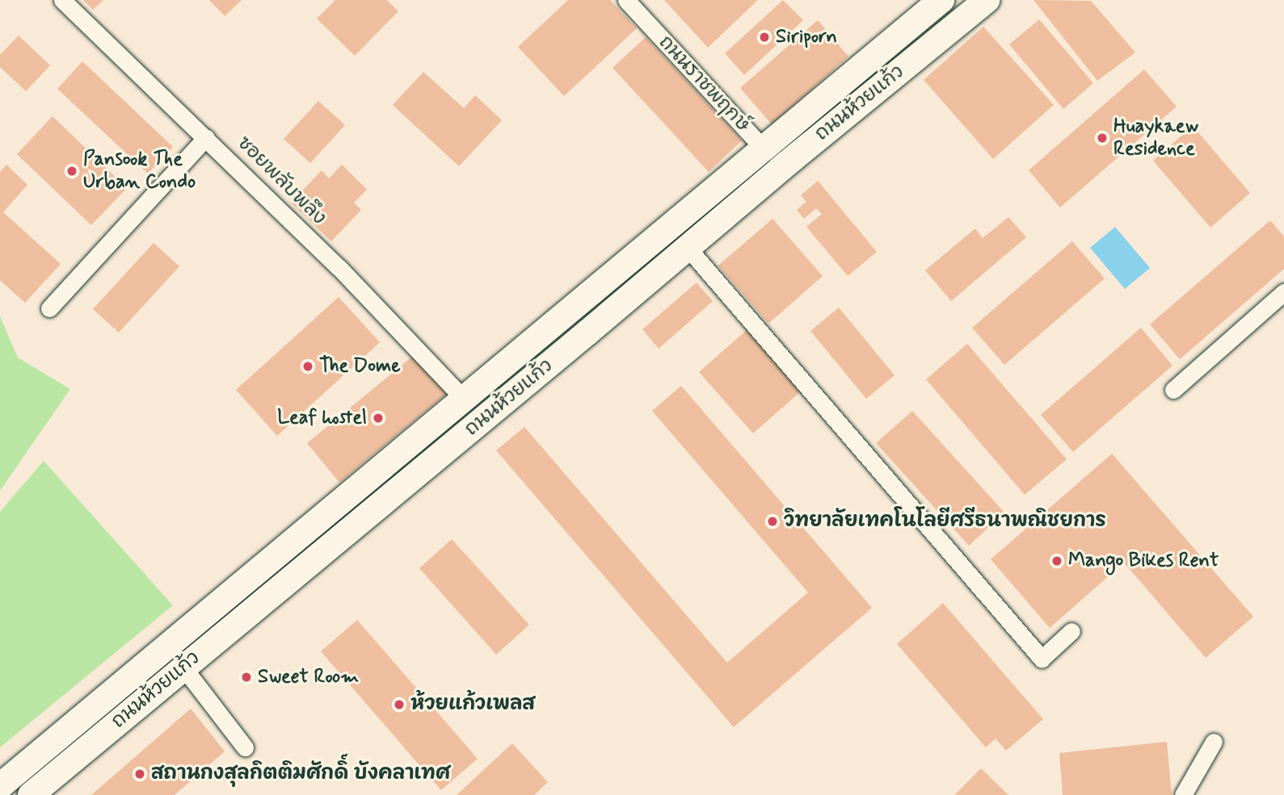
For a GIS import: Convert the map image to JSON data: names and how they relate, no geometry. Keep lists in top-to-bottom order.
{
  "streets": {
    "main road": ["ถนนราชพฤกษ์", "ถนนห้วยแก้ว"],
    "street": ["ซอยพลับพลึง"]
  },
  "crossings": [
    ["ถนนราชพฤกษ์", "ถนนห้วยแก้ว"],
    ["ถนนห้วยแก้ว", "ซอยพลับพลึง"]
  ],
  "places": [
    "Siriporn",
    "Huaykaew Residence",
    "Pansook The Urban Condo",
    "The Dome",
    "Leaf hostel",
    "วิทยาลัยเทคโนโลยีศรีธนาพณิชยการ",
    "Mango Bikes Rent",
    "Sweet Room",
    "ห้วยแก้วเพลส",
    "สถานกงสุลกิตติมศักดิ์ บังคลาเทศ"
  ]
}
